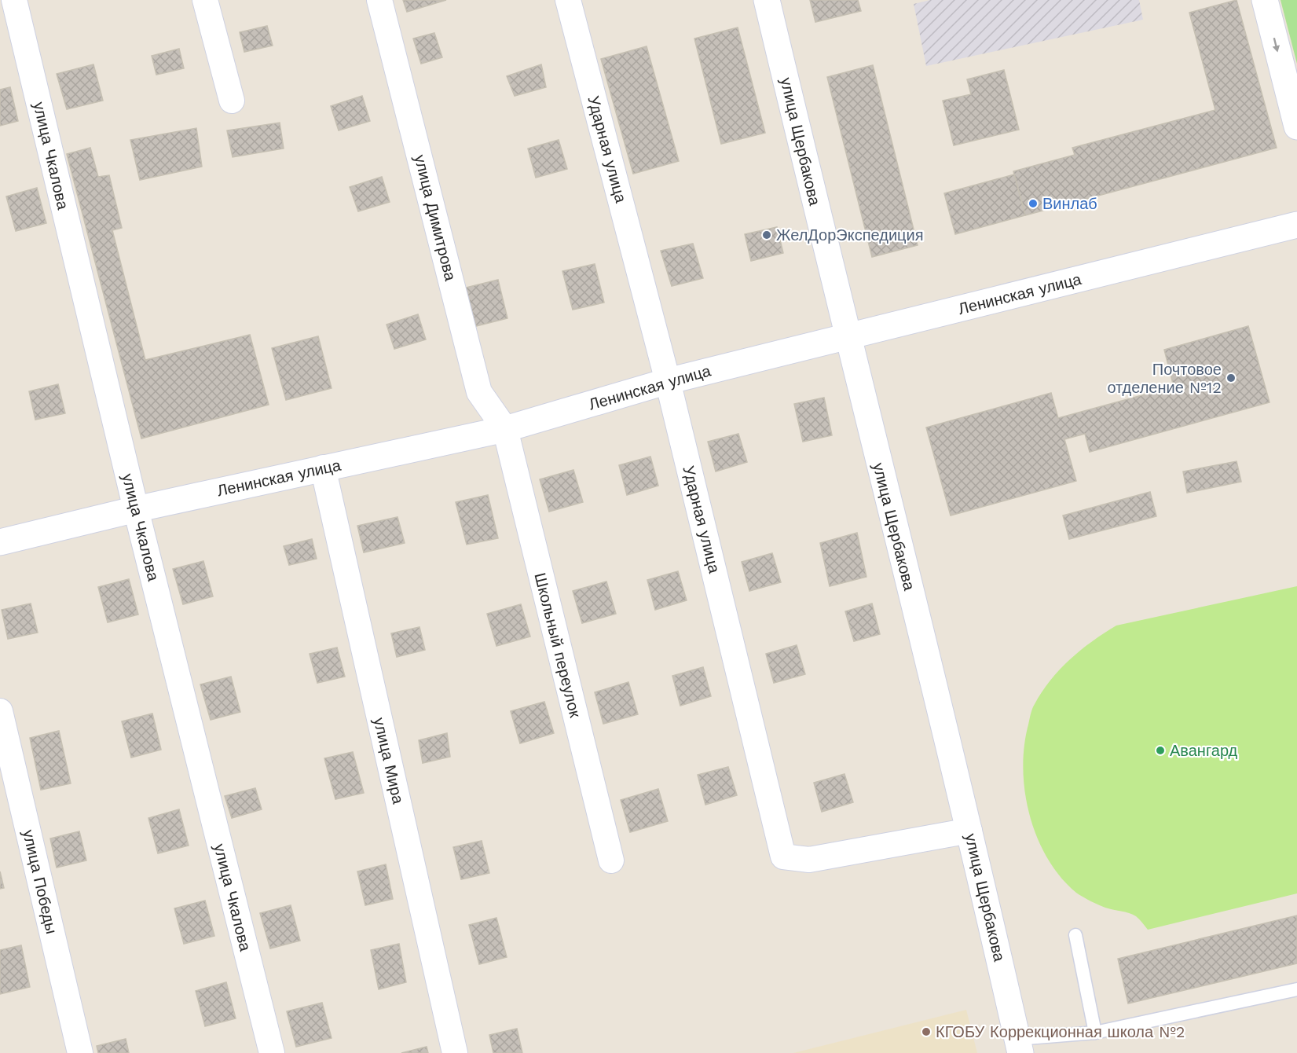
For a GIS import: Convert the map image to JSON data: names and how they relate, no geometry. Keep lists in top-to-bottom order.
{
  "streets": {
    "main road": ["улица Щербакова", "Ленинская улица"],
    "street": [
      "Ударная улица",
      "улица Чкалова",
      "улица Димитрова",
      "Школьный переулок",
      "улица Мира",
      "улица Победы"
    ]
  },
  "crossings": [
    ["улица Щербакова", "Ударная улица"],
    ["улица Щербакова", "Ленинская улица"],
    ["Ударная улица", "Ленинская улица"],
    ["улица Чкалова", "Ленинская улица"],
    ["улица Димитрова", "Ленинская улица"],
    ["улица Димитрова", "Школьный переулок"],
    ["Ленинская улица", "Школьный переулок"],
    ["Ленинская улица", "улица Мира"]
  ],
  "places": [
    "Винлаб",
    "ЖелДорЭкспедиция",
    "Почтовое отделение №12",
    "Авангард",
    "КГОБУ Коррекционная школа №2"
  ]
}
